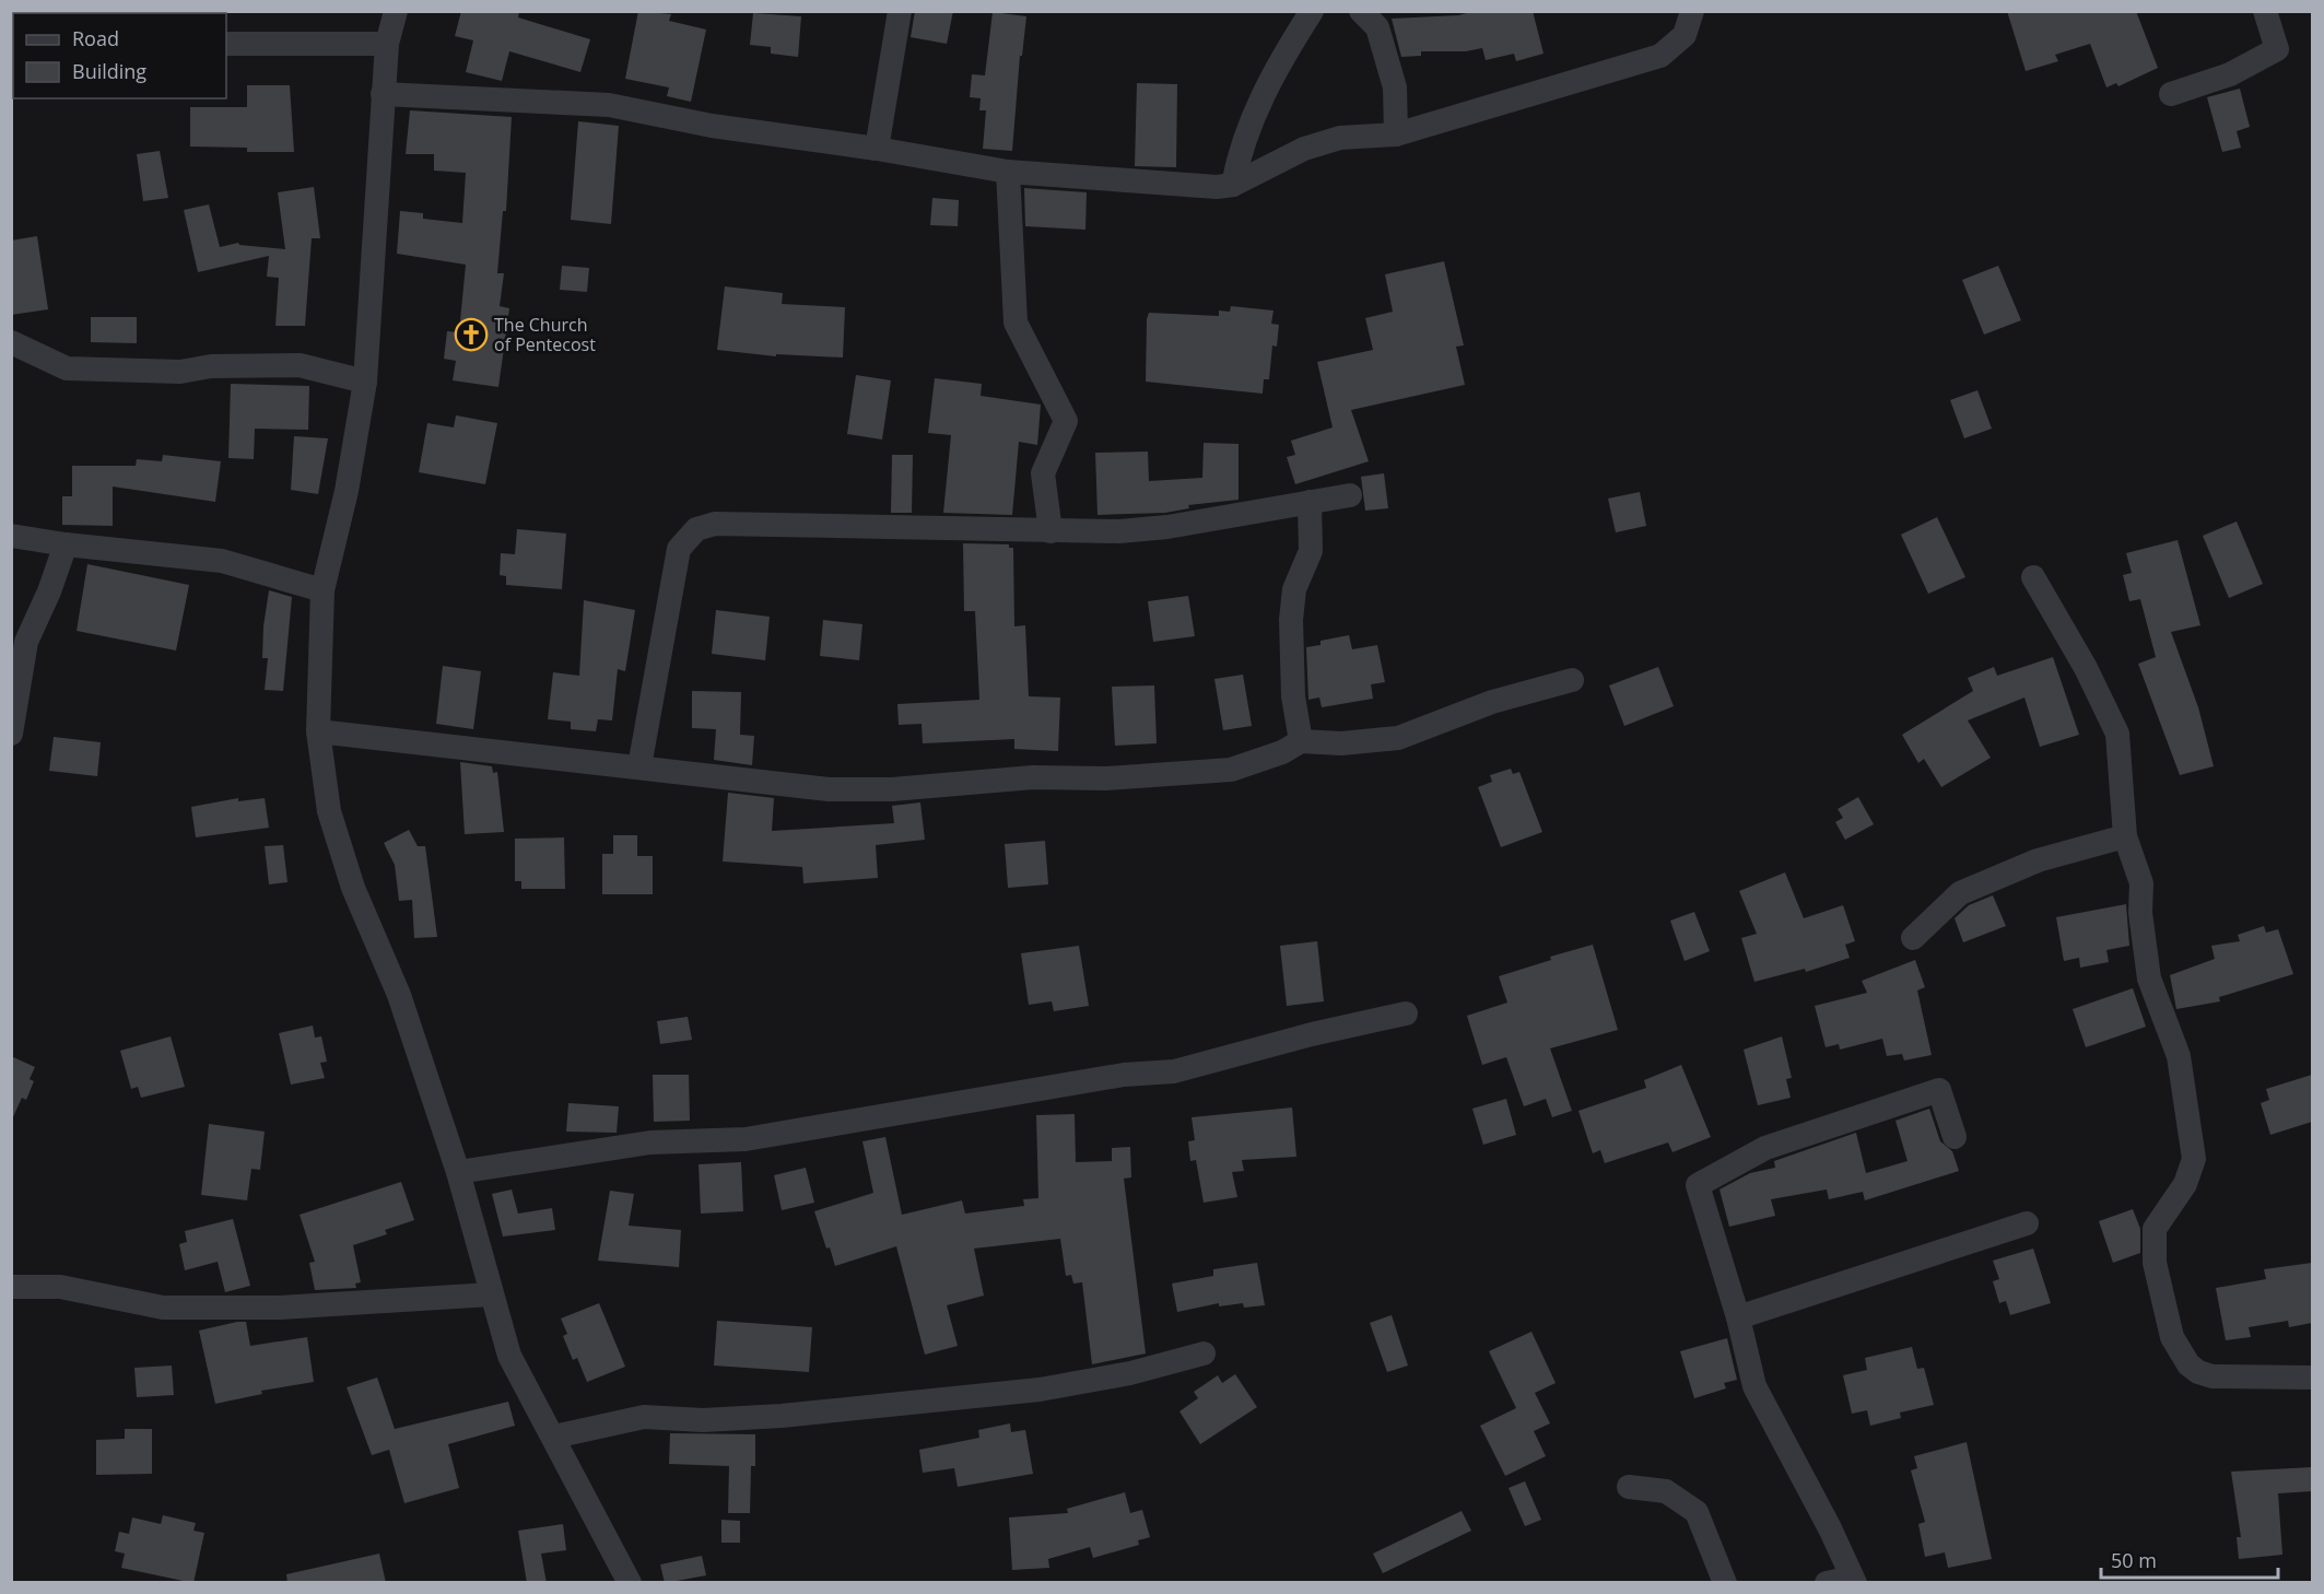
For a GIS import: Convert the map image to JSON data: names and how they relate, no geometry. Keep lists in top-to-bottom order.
{
  "places": {
    "church": ["The Church of Pentecost"]
  },
  "legend": ["Road", "Building"],
  "scale_bar": "50 m"
}
